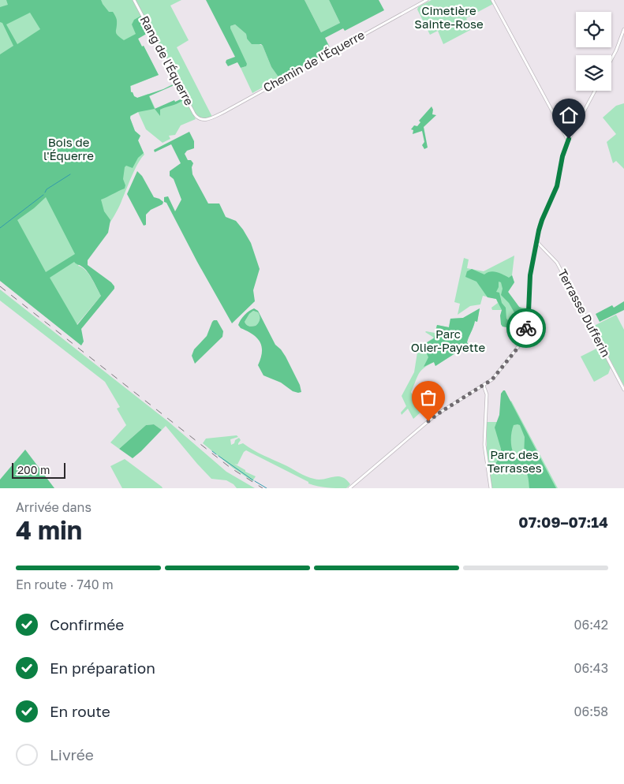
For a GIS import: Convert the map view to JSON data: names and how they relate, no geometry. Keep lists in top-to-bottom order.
{
  "streets": {
    "street": ["Rang de l'Équerre", "Chemin de l'Équerre", "Terrasse Dufferin"]
  },
  "crossings": [
    ["Rang de l'Équerre", "Chemin de l'Équerre"]
  ],
  "parks": [
    "Cimetière Sainte-Rose",
    "Bois de l'Équerre",
    "Parc Olier-Payette",
    "Parc des Terrasses"
  ],
  "scale_bar": "200 m",
  "page": {
    "scale": "200 m",
    "heading": ["4 min", "Arrivée dans", "07:09–07:14"],
    "bar": "En route · 740 m",
    "list": [
      ["Confirmée", "06:42"],
      ["En préparation", "06:43"],
      ["En route", "06:58"],
      "Livrée"
    ]
  }
}
